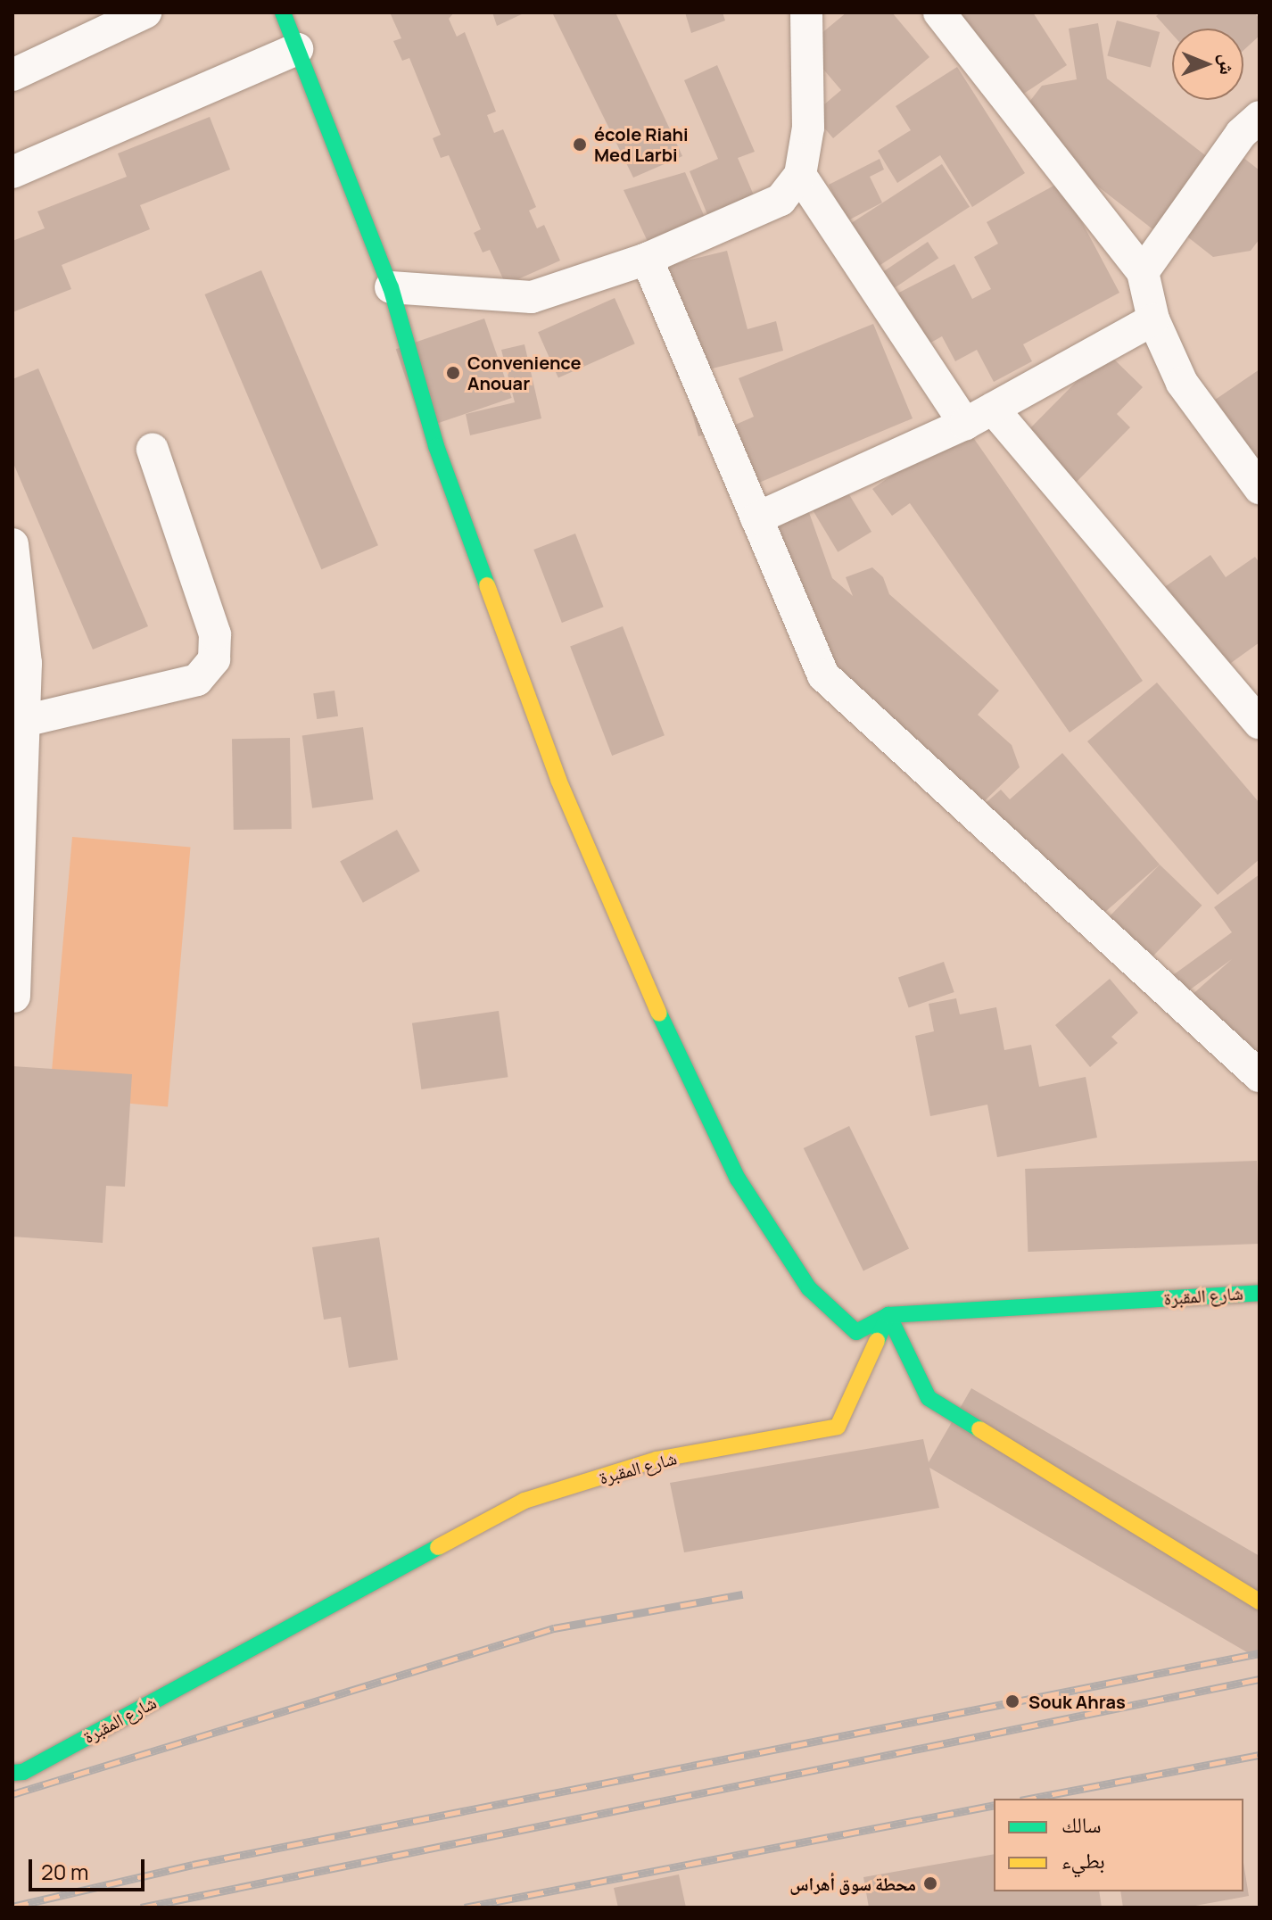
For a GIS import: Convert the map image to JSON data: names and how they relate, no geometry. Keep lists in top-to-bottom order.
{
  "streets": {
    "street": ["شارع المقبرة"]
  },
  "places": [
    "école Riahi Med Larbi",
    "Convenience Anouar",
    "Souk Ahras",
    "محطة سوق أهراس"
  ],
  "legend": ["سالك", "بطيء"],
  "scale_bar": "20 m",
  "north": "right"
}
